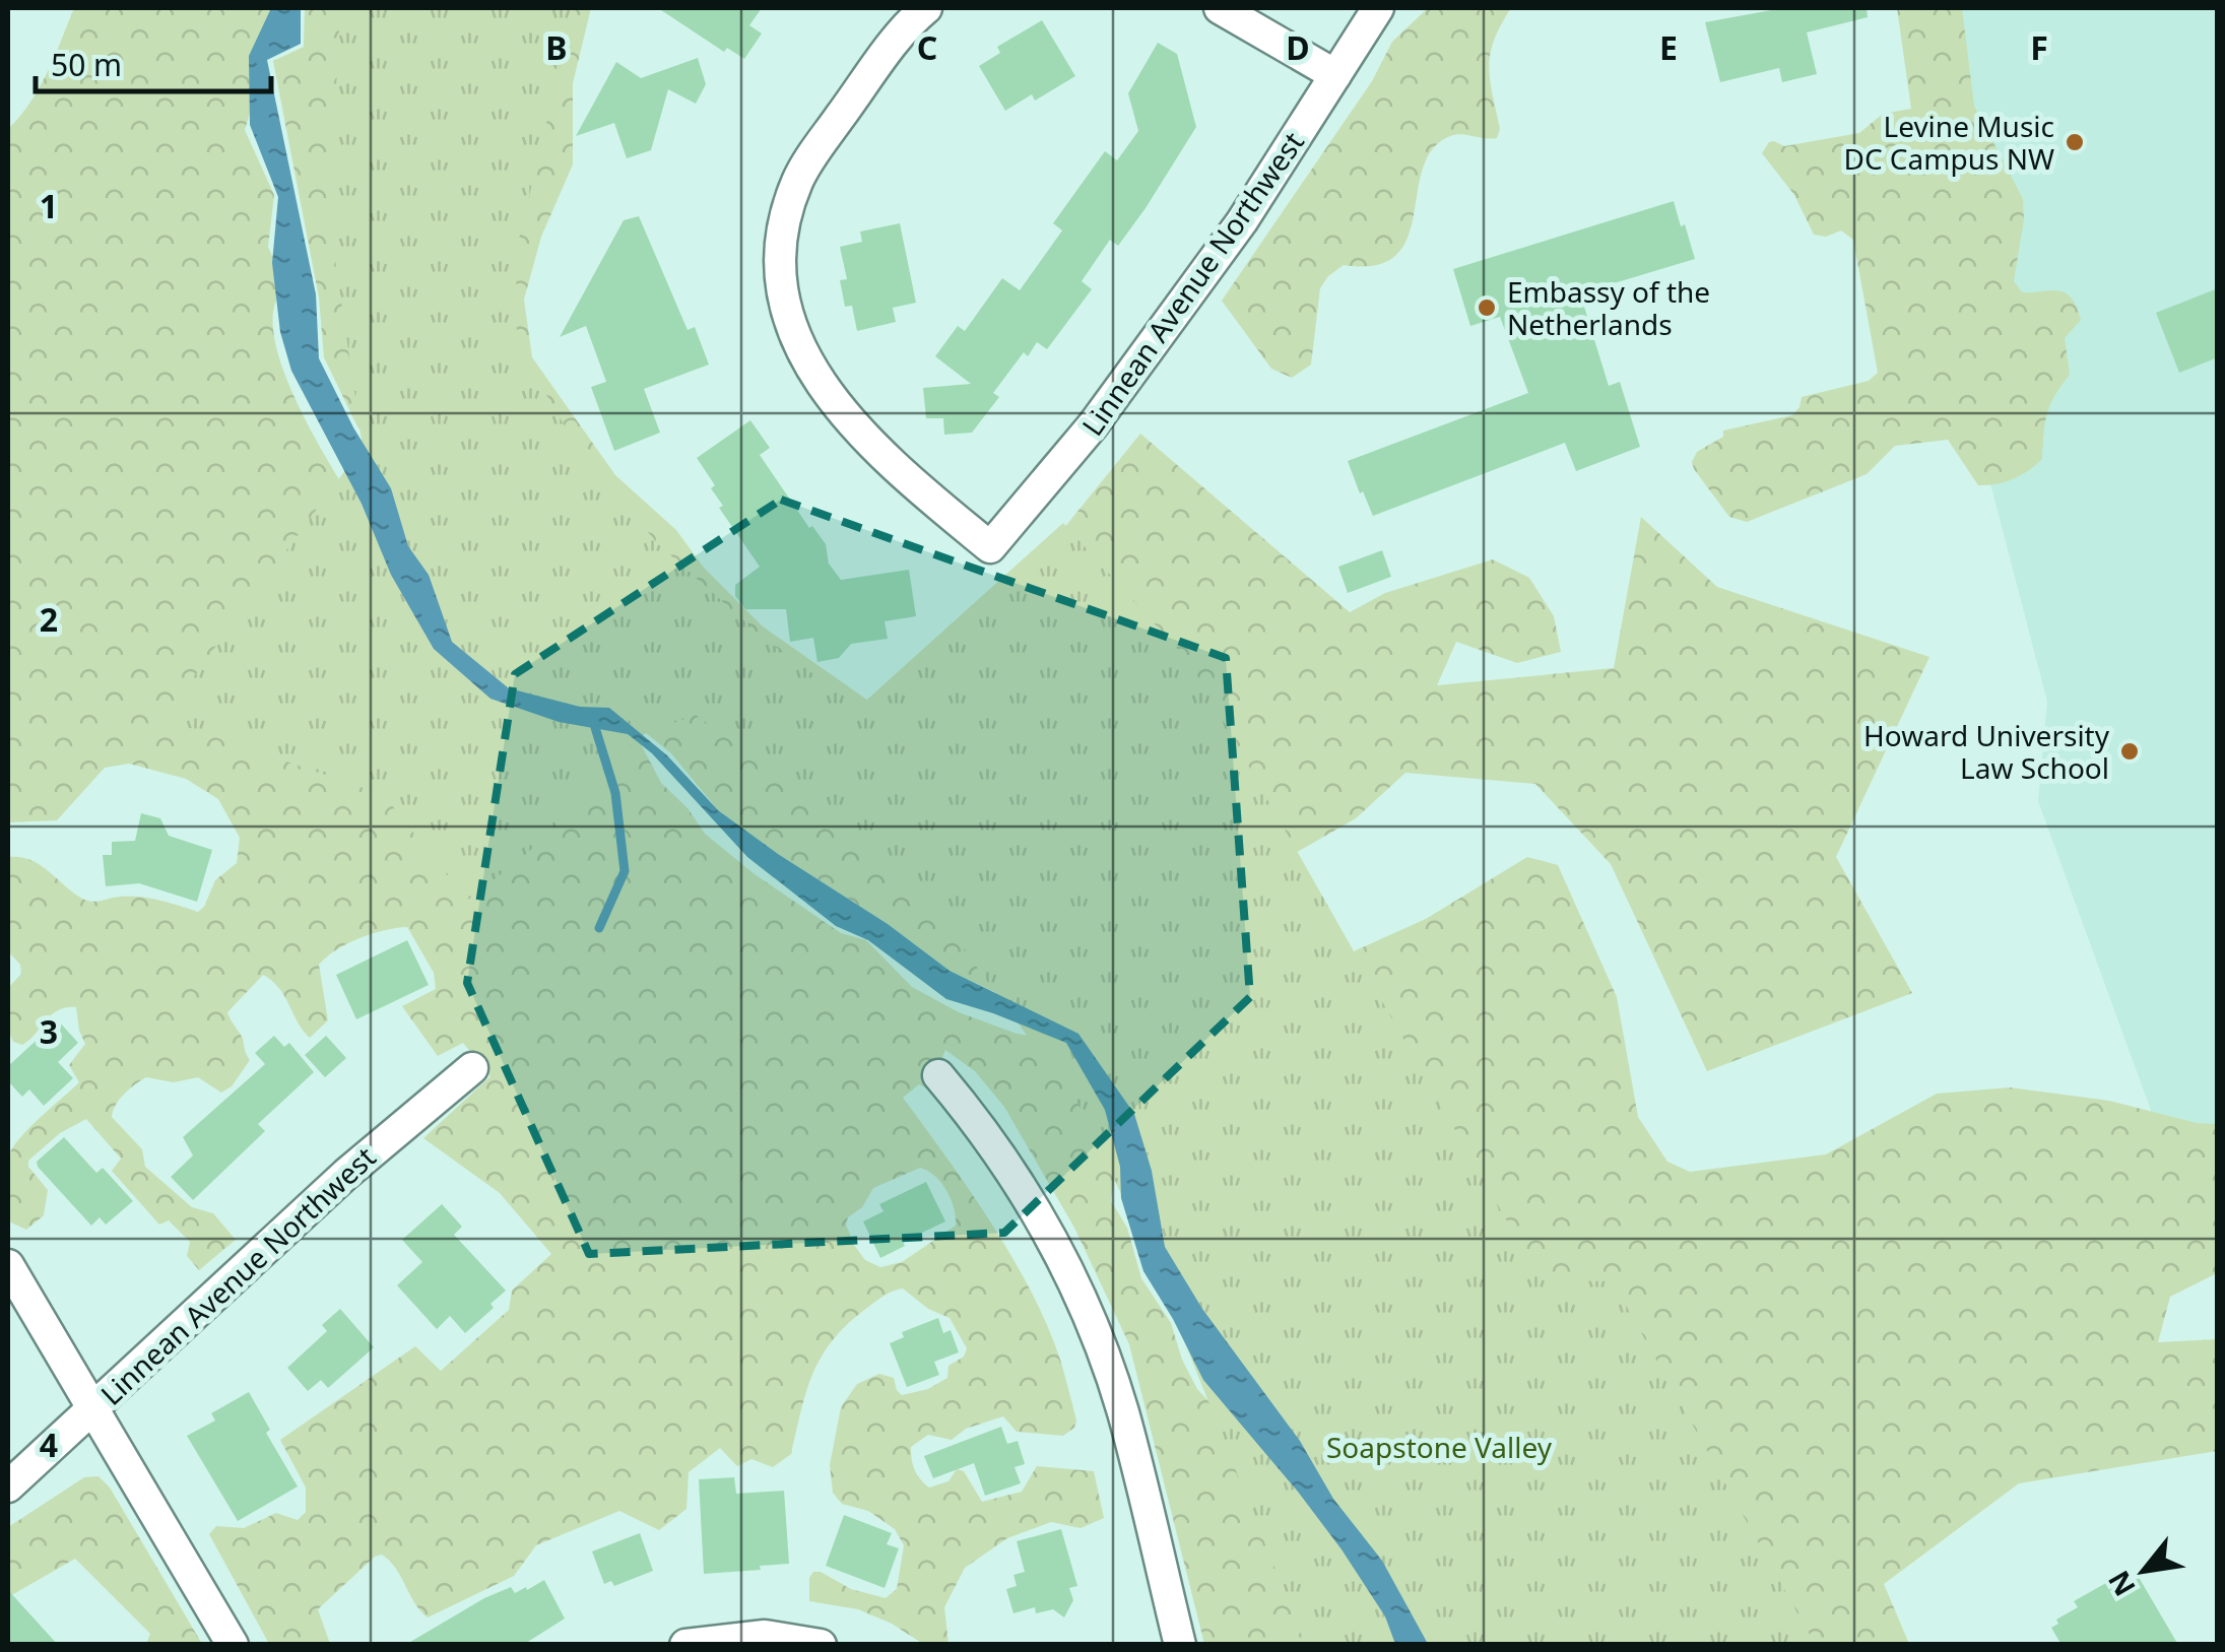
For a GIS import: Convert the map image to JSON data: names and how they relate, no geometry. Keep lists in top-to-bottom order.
{
  "streets": {
    "street": ["Linnean Avenue Northwest"]
  },
  "parks": ["Soapstone Valley"],
  "places": ["Levine Music DC Campus NW", "Embassy of the Netherlands", "Howard University Law School"],
  "scale_bar": "50 m",
  "north": "bottom left",
  "grid": {
    "columns": [
      "B",
      "C",
      "D",
      "E",
      "F"
    ],
    "rows": [
      "1",
      "2",
      "3",
      "4"
    ]
  }
}
